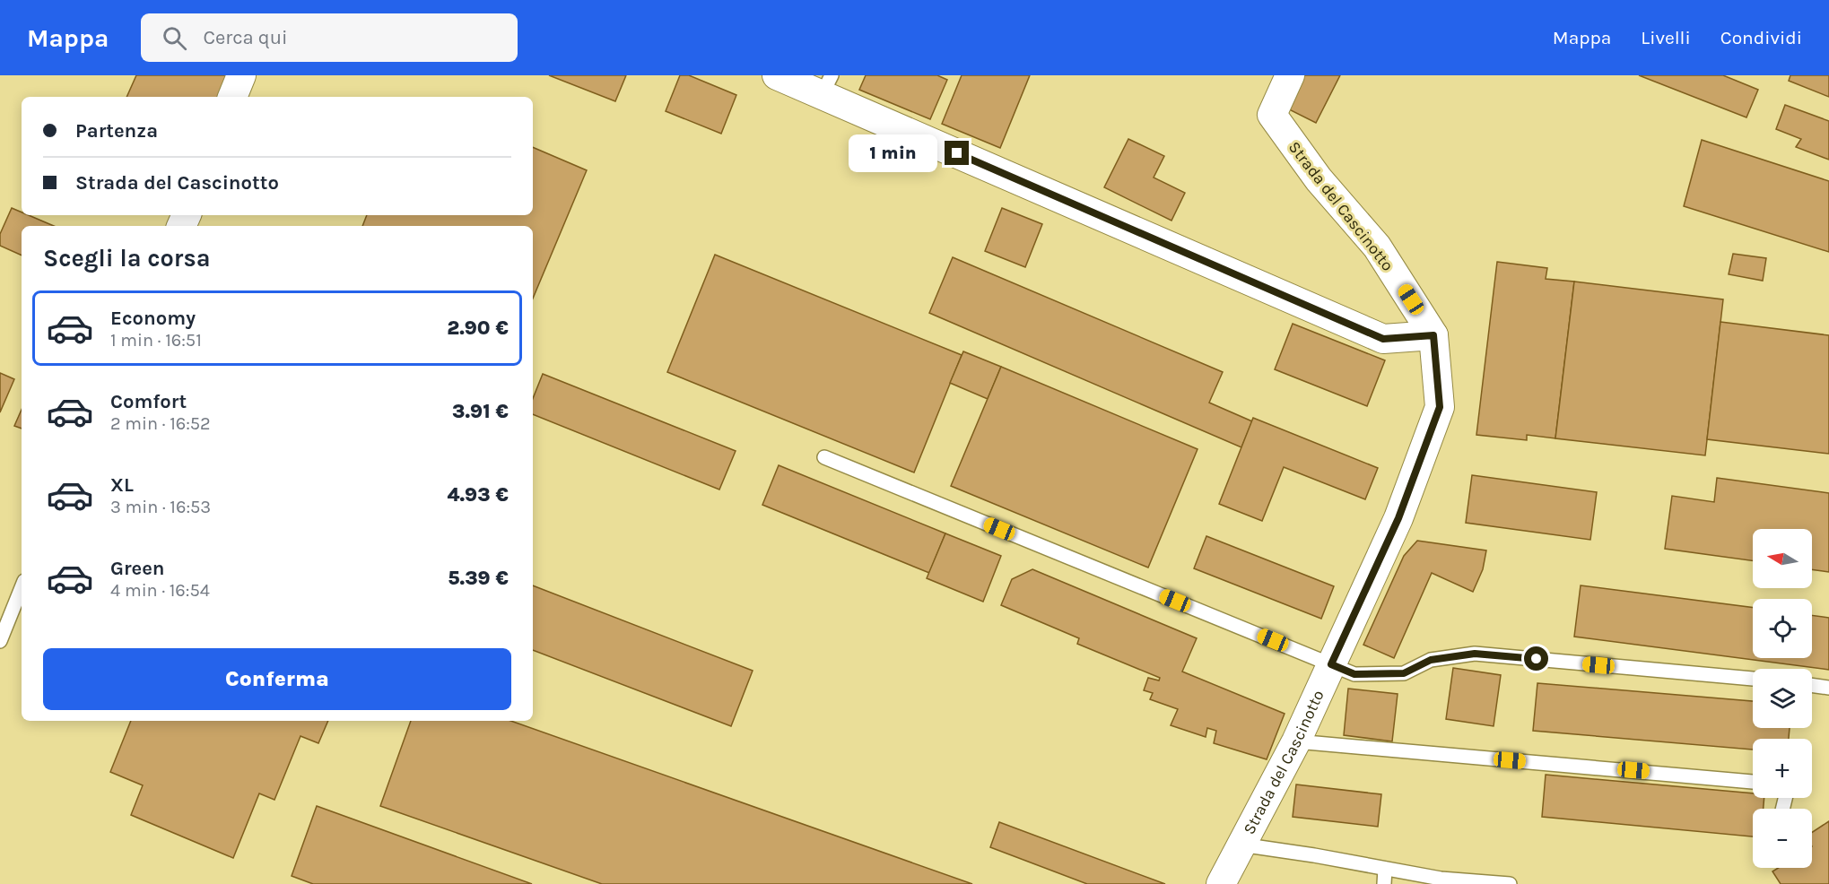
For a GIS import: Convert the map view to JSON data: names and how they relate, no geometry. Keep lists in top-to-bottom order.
{
  "streets": {
    "street": ["Strada del Cascinotto"]
  },
  "north": "left",
  "page": {
    "header": "Mappa",
    "search": "Cerca qui",
    "nav": ["Mappa", "Livelli", "Condividi"],
    "banner": ["Partenza", "Strada del Cascinotto"],
    "bubble": "1 min",
    "heading": "Scegli la corsa",
    "list": [
      {
        "name": "Economy",
        "note": "1 min · 16:51",
        "value": "2.90 €"
      },
      {
        "name": "Comfort",
        "note": "2 min · 16:52",
        "value": "3.91 €"
      },
      {
        "name": "XL",
        "note": "3 min · 16:53",
        "value": "4.93 €"
      },
      {
        "name": "Green",
        "note": "4 min · 16:54",
        "value": "5.39 €"
      }
    ],
    "map_buttons": ["+", "−"],
    "buttons": "Conferma"
  }
}
